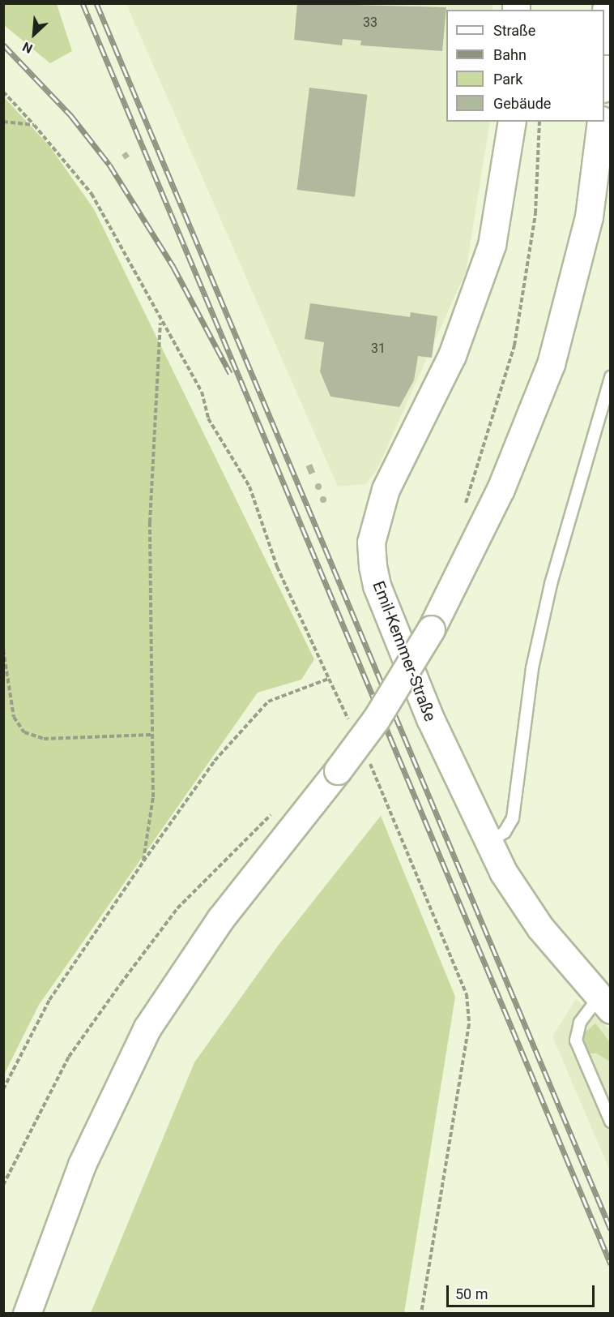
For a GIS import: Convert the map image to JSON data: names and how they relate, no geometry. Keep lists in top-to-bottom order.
{
  "streets": {
    "main road": ["Emil-Kemmer-Straße"]
  },
  "house_numbers": ["33", "31"],
  "legend": [
    "Straße",
    "Bahn",
    "Park",
    "Gebäude"
  ],
  "scale_bar": "50 m",
  "north": "bottom left"
}
